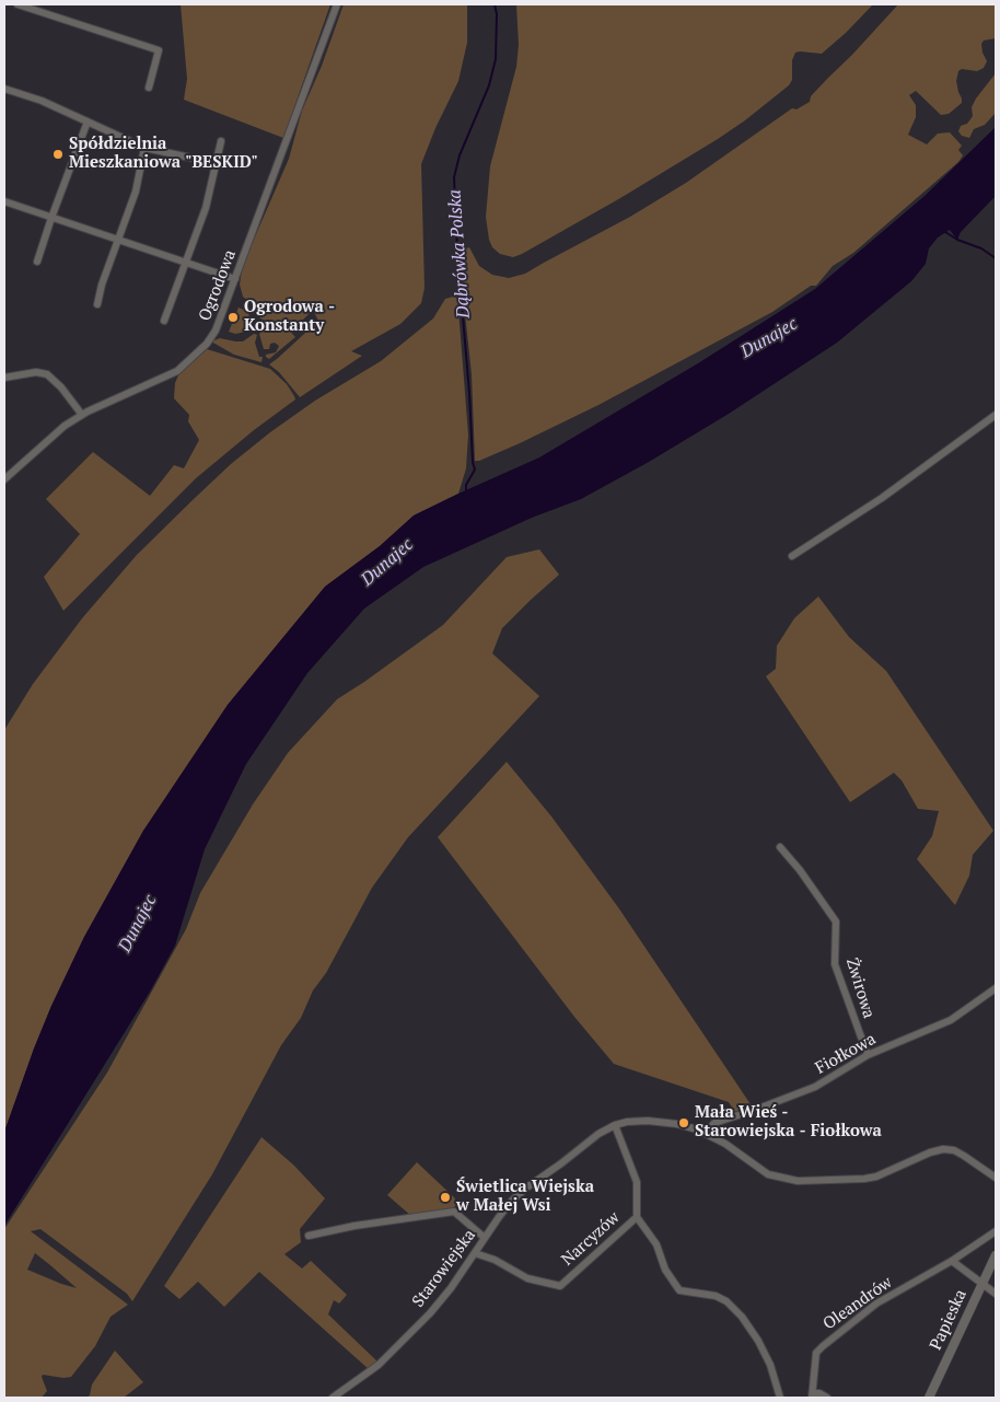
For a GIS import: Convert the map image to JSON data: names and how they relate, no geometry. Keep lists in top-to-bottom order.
{
  "streets": {
    "street": [
      "Ogrodowa",
      "Żwirowa",
      "Fiołkowa",
      "Narcyzów",
      "Starowiejska",
      "Oleandrów",
      "Papieska"
    ]
  },
  "crossings": [
    ["Żwirowa", "Fiołkowa"],
    ["Fiołkowa", "Starowiejska"],
    ["Narcyzów", "Starowiejska"]
  ],
  "water": ["Dąbrówka Polska", "Dunajec"],
  "places": [
    "Spółdzielnia Mieszkaniowa \"BESKID\"",
    "Ogrodowa - Konstanty",
    "Mała Wieś - Starowiejska - Fiołkowa",
    "Świetlica Wiejska w Małej Wsi"
  ]
}
